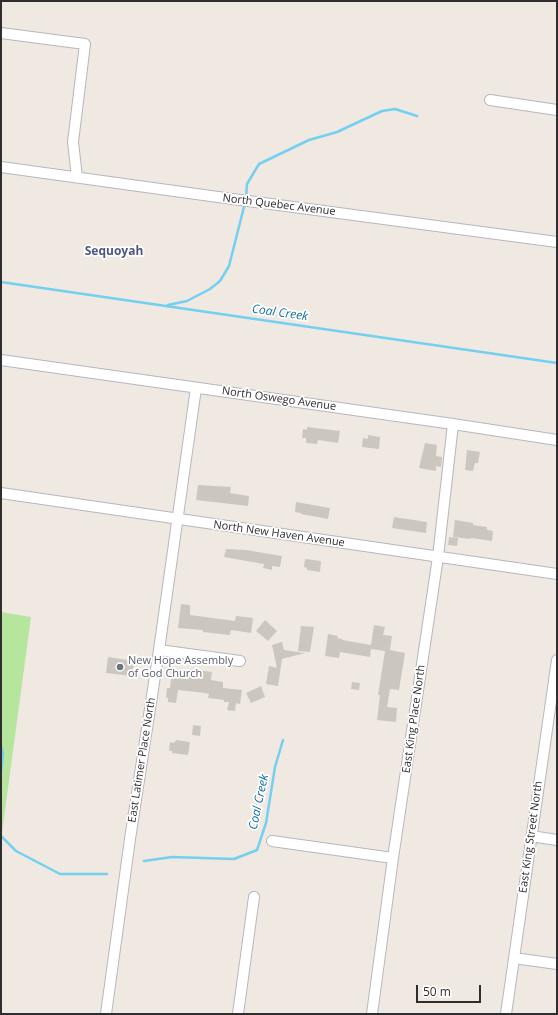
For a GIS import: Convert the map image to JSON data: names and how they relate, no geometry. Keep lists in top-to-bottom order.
{
  "streets": {
    "street": [
      "North Quebec Avenue",
      "North Oswego Avenue",
      "North New Haven Avenue",
      "East King Place North",
      "East Latimer Place North",
      "East King Street North"
    ]
  },
  "crossings": [
    ["North Oswego Avenue", "East King Place North"],
    ["North Oswego Avenue", "East Latimer Place North"],
    ["North New Haven Avenue", "East King Place North"],
    ["North New Haven Avenue", "East Latimer Place North"]
  ],
  "districts": ["Sequoyah"],
  "water": ["Coal Creek"],
  "places": ["New Hope Assembly of God Church"],
  "scale_bar": "50 m"
}
